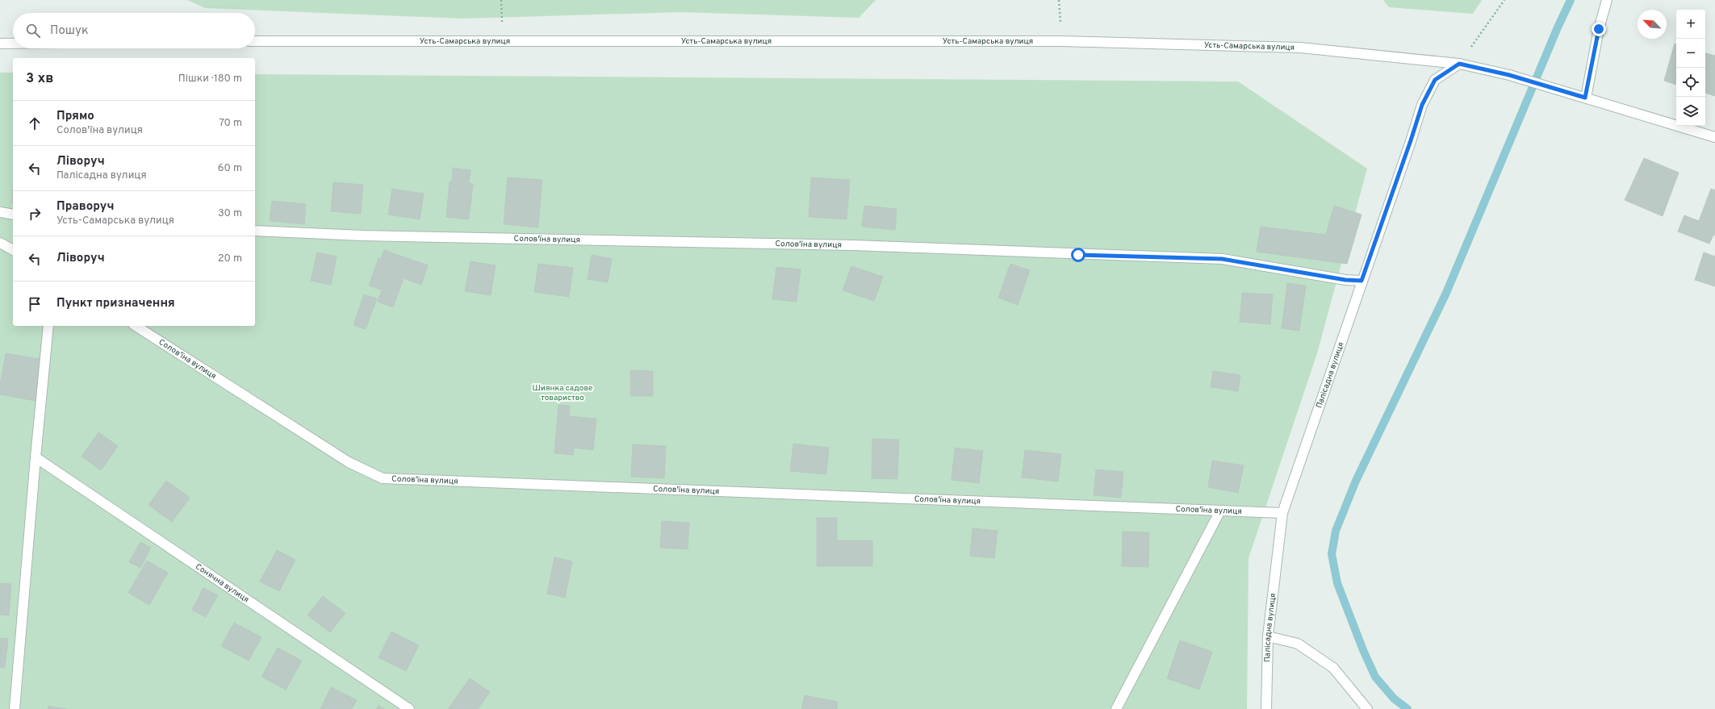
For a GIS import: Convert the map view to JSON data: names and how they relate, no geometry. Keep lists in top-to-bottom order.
{
  "streets": {
    "street": [
      "Усть-Самарська вулиця",
      "Солов'їна вулиця",
      "Палісадна вулиця",
      "Сонячна вулиця"
    ]
  },
  "crossings": [
    ["Усть-Самарська вулиця", "Палісадна вулиця"],
    ["Солов'їна вулиця", "Палісадна вулиця"]
  ],
  "parks": ["Шиянка садове товариство"],
  "north": "top left",
  "page": {
    "map_buttons": ["+", "−"],
    "search": "Пошук",
    "heading": ["3 хв", "Пішки · 180 m"],
    "list": [
      ["Прямо", "Солов'їна вулиця", "70 m"],
      ["Ліворуч", "Палісадна вулиця", "60 m"],
      ["Праворуч", "Усть-Самарська вулиця", "30 m"],
      ["Ліворуч", "20 m"],
      "Пункт призначення"
    ]
  }
}
